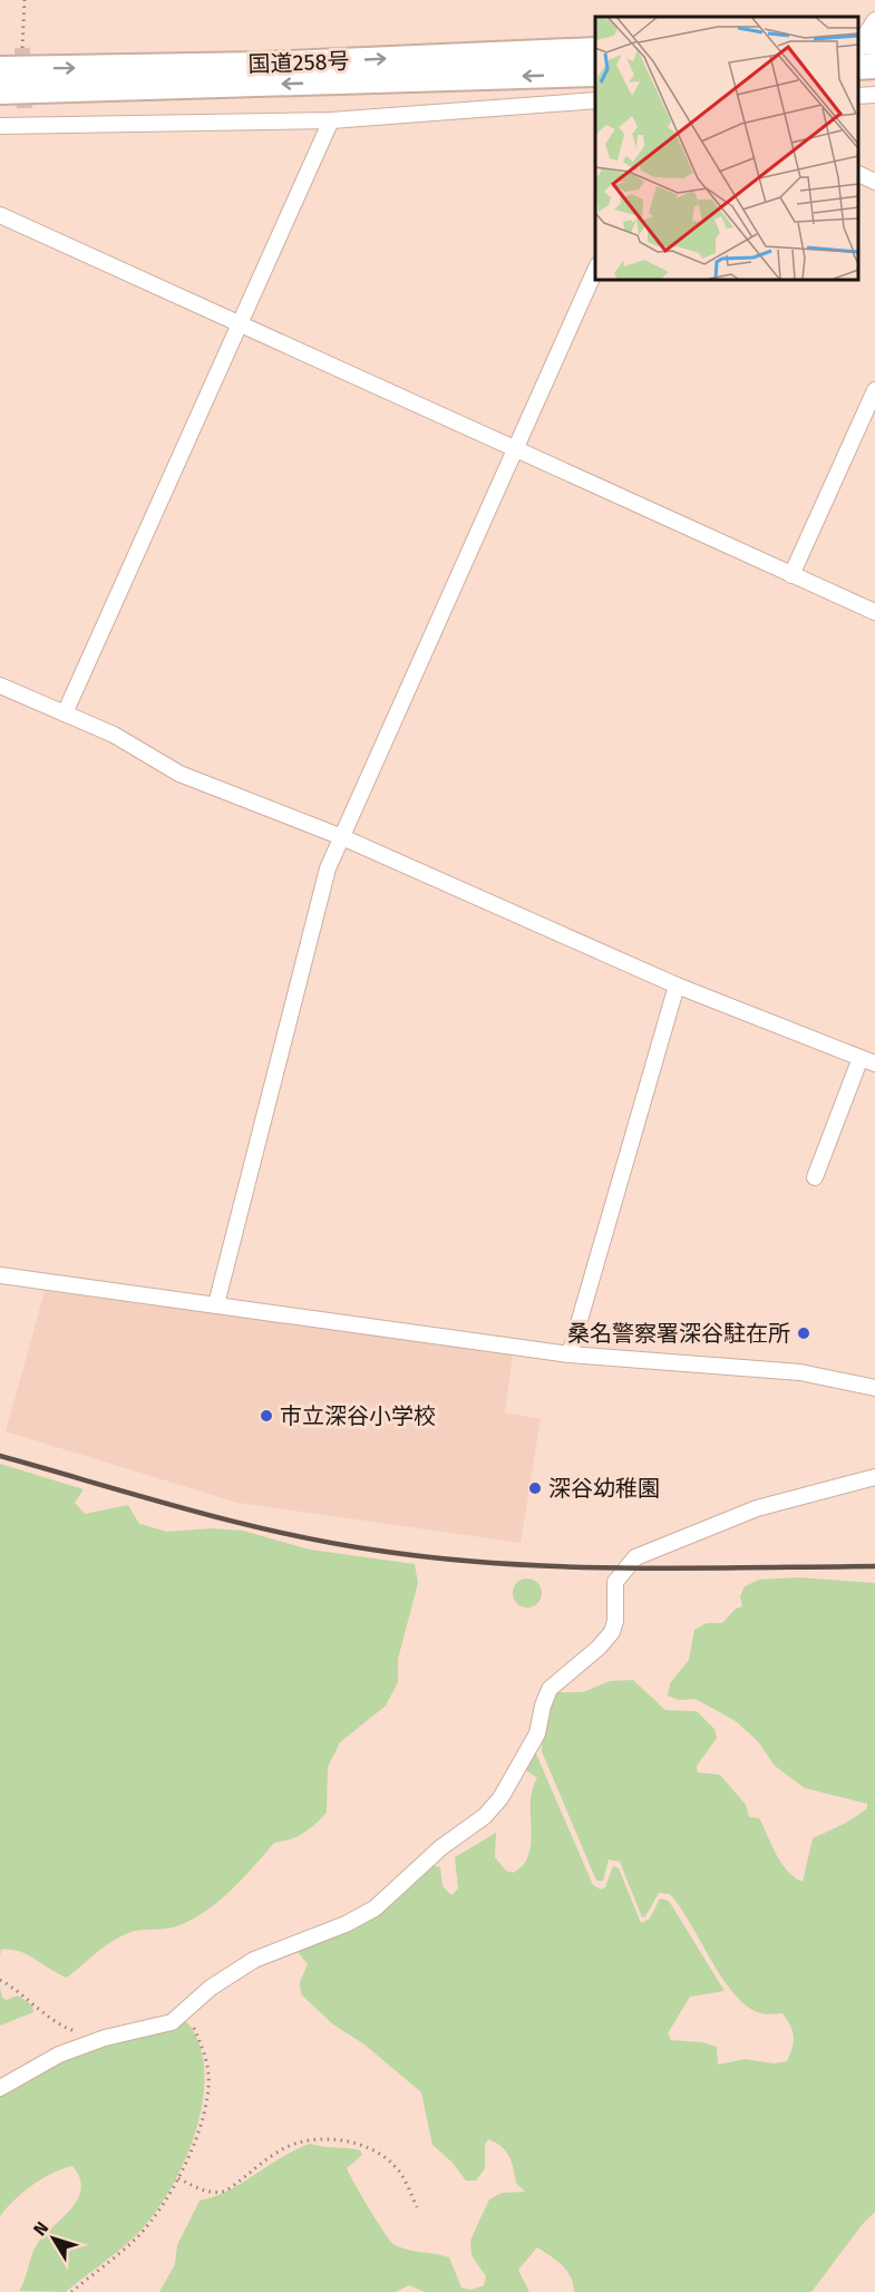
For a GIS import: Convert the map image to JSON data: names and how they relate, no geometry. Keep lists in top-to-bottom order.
{
  "streets": {
    "highway": ["国道258号"]
  },
  "places": ["桑名警察署深谷駐在所", "市立深谷小学校", "深谷幼稚園"],
  "north": "top left"
}
